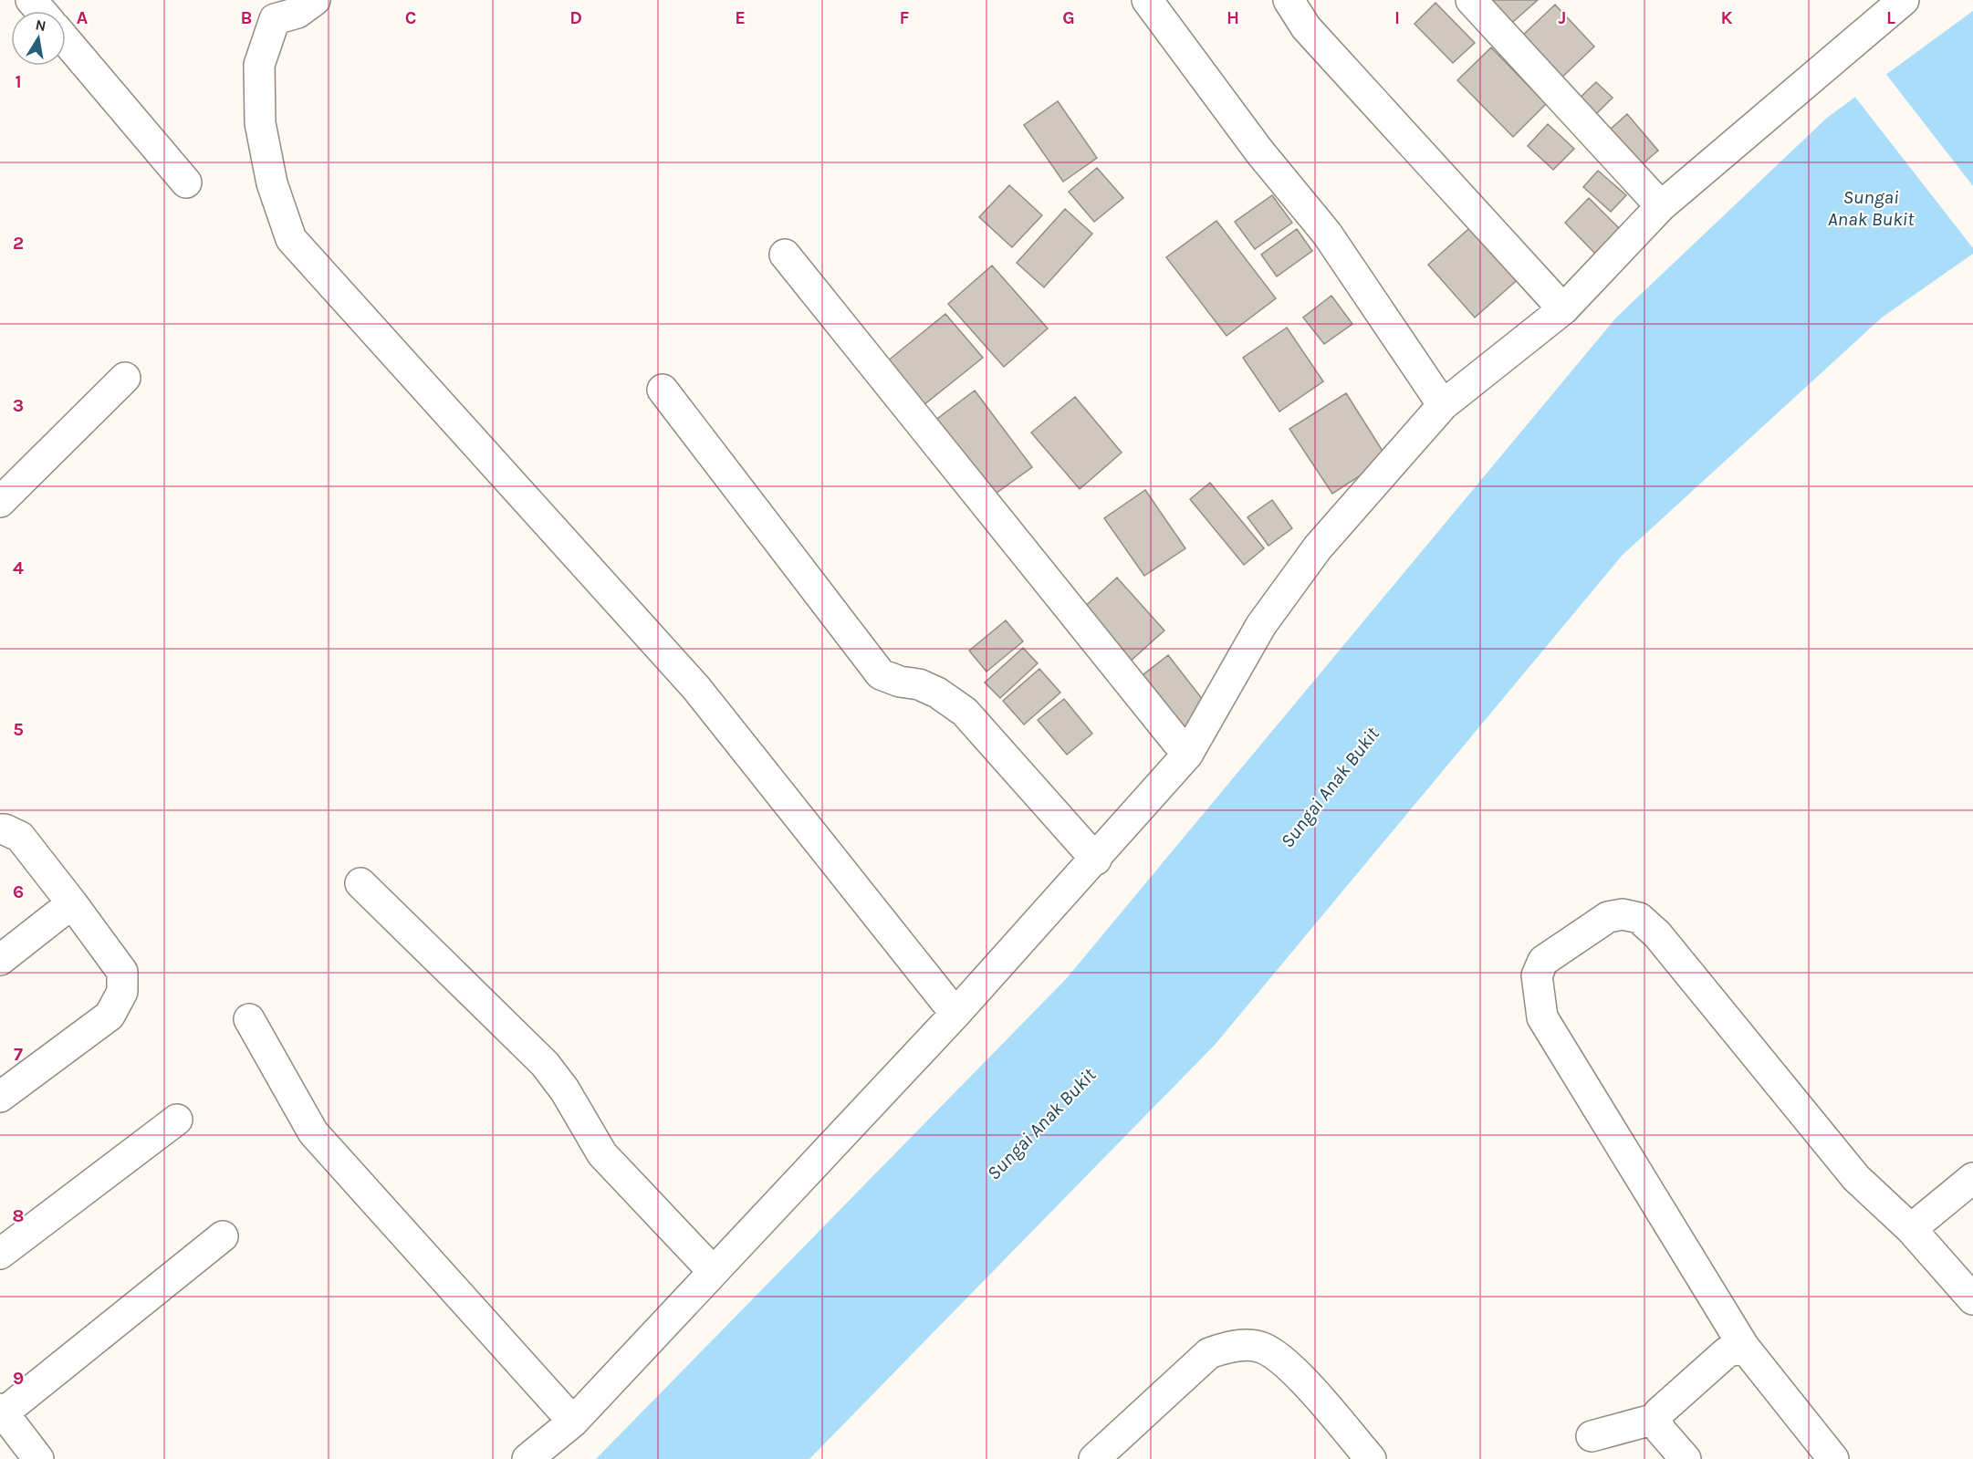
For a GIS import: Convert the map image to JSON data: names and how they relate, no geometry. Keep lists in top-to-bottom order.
{
  "water": ["Sungai Anak Bukit"],
  "north": "top",
  "grid": {
    "columns": [
      "A",
      "B",
      "C",
      "D",
      "E",
      "F",
      "G",
      "H",
      "I",
      "J",
      "K",
      "L"
    ],
    "rows": [
      "1",
      "2",
      "3",
      "4",
      "5",
      "6",
      "7",
      "8",
      "9"
    ]
  }
}
